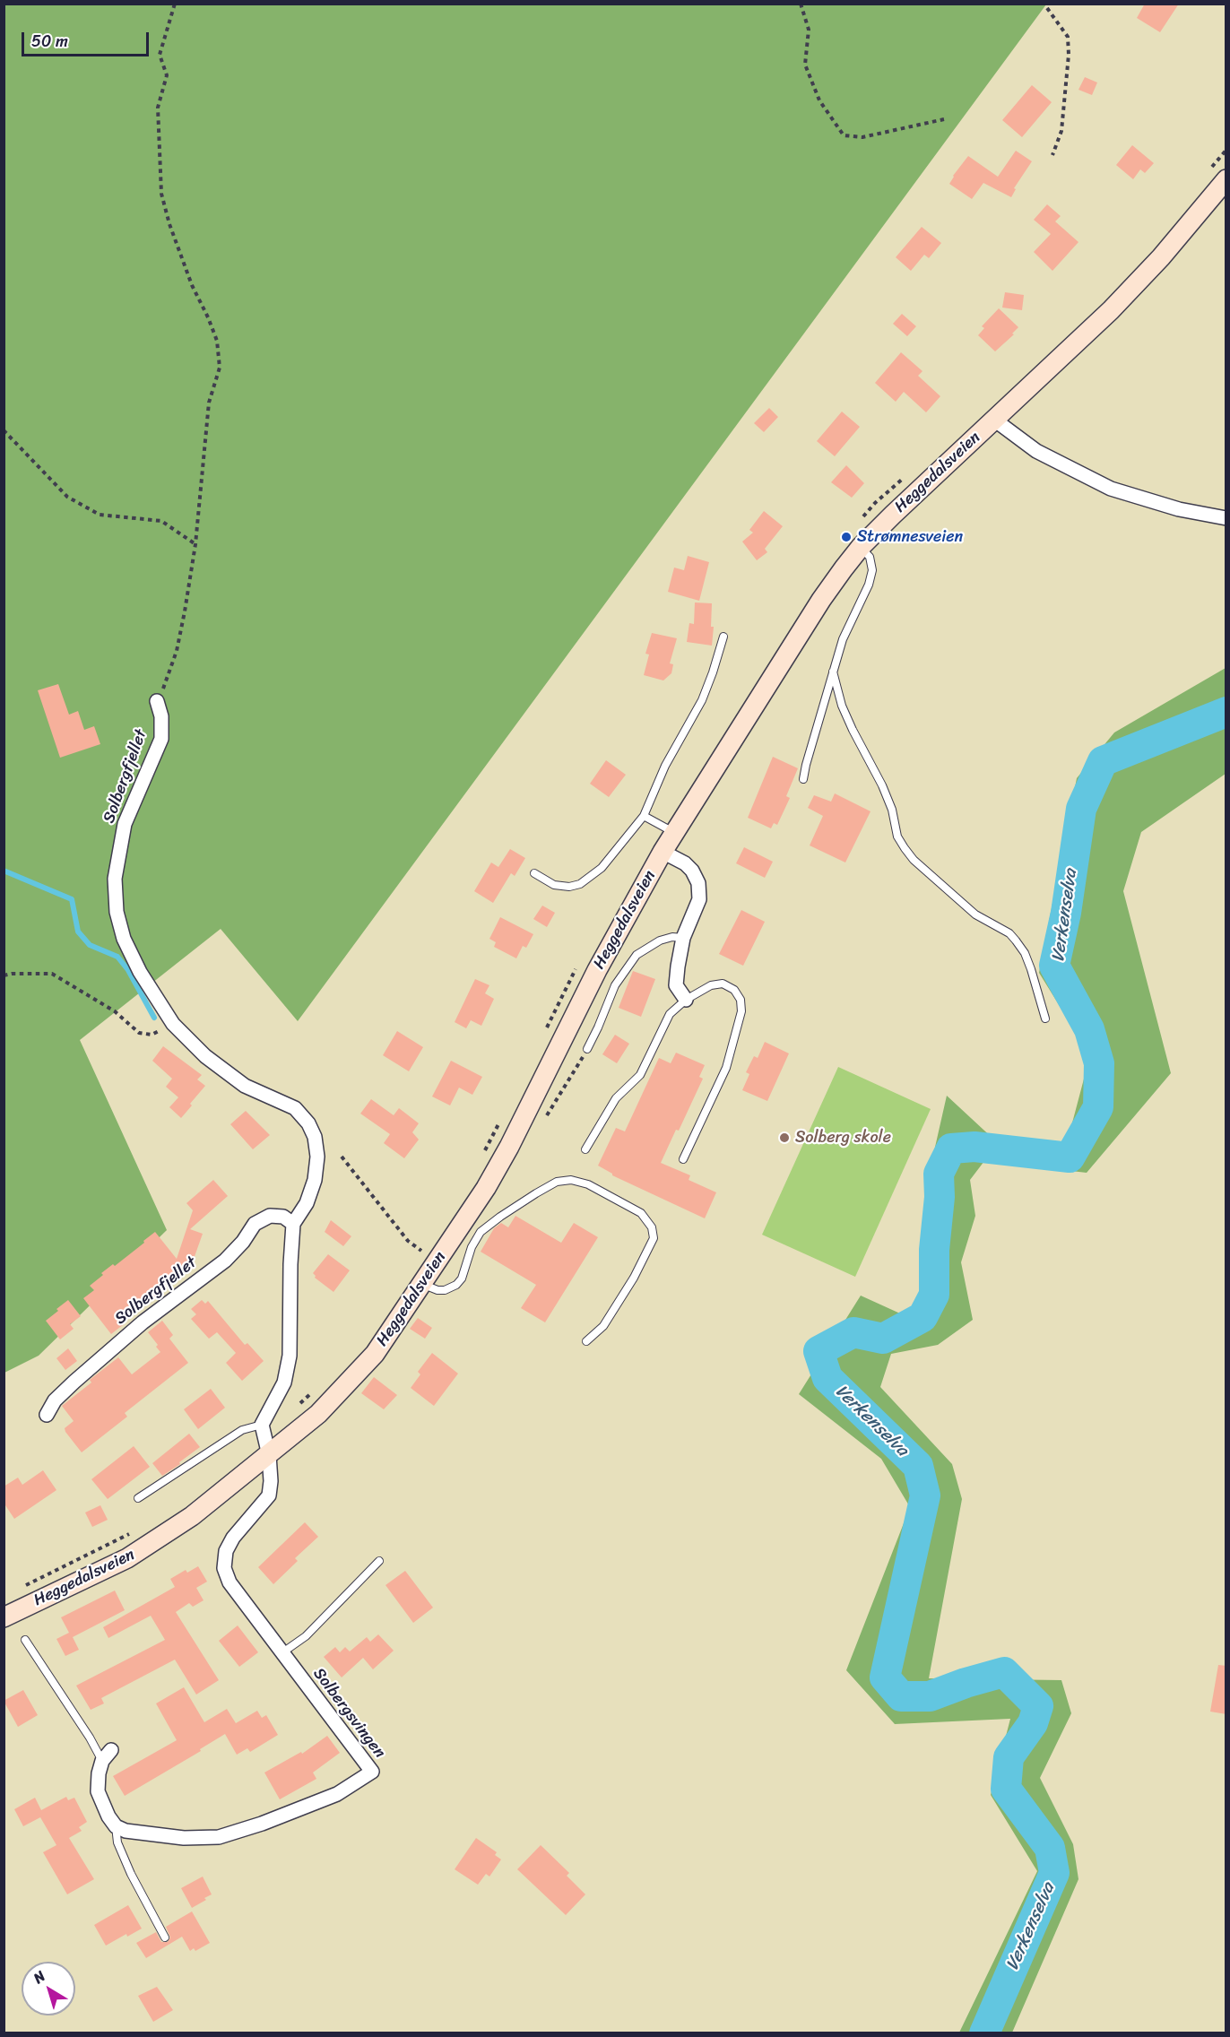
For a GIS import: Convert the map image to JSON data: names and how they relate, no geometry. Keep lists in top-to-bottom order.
{
  "streets": {
    "main road": ["Heggedalsveien"],
    "street": ["Solbergfjellet", "Solbergsvingen"]
  },
  "crossings": [
    ["Heggedalsveien", "Solbergsvingen"]
  ],
  "water": ["Verkenselva"],
  "places": ["Strømnesveien", "Solberg skole"],
  "scale_bar": "50 m",
  "north": "top left"
}
